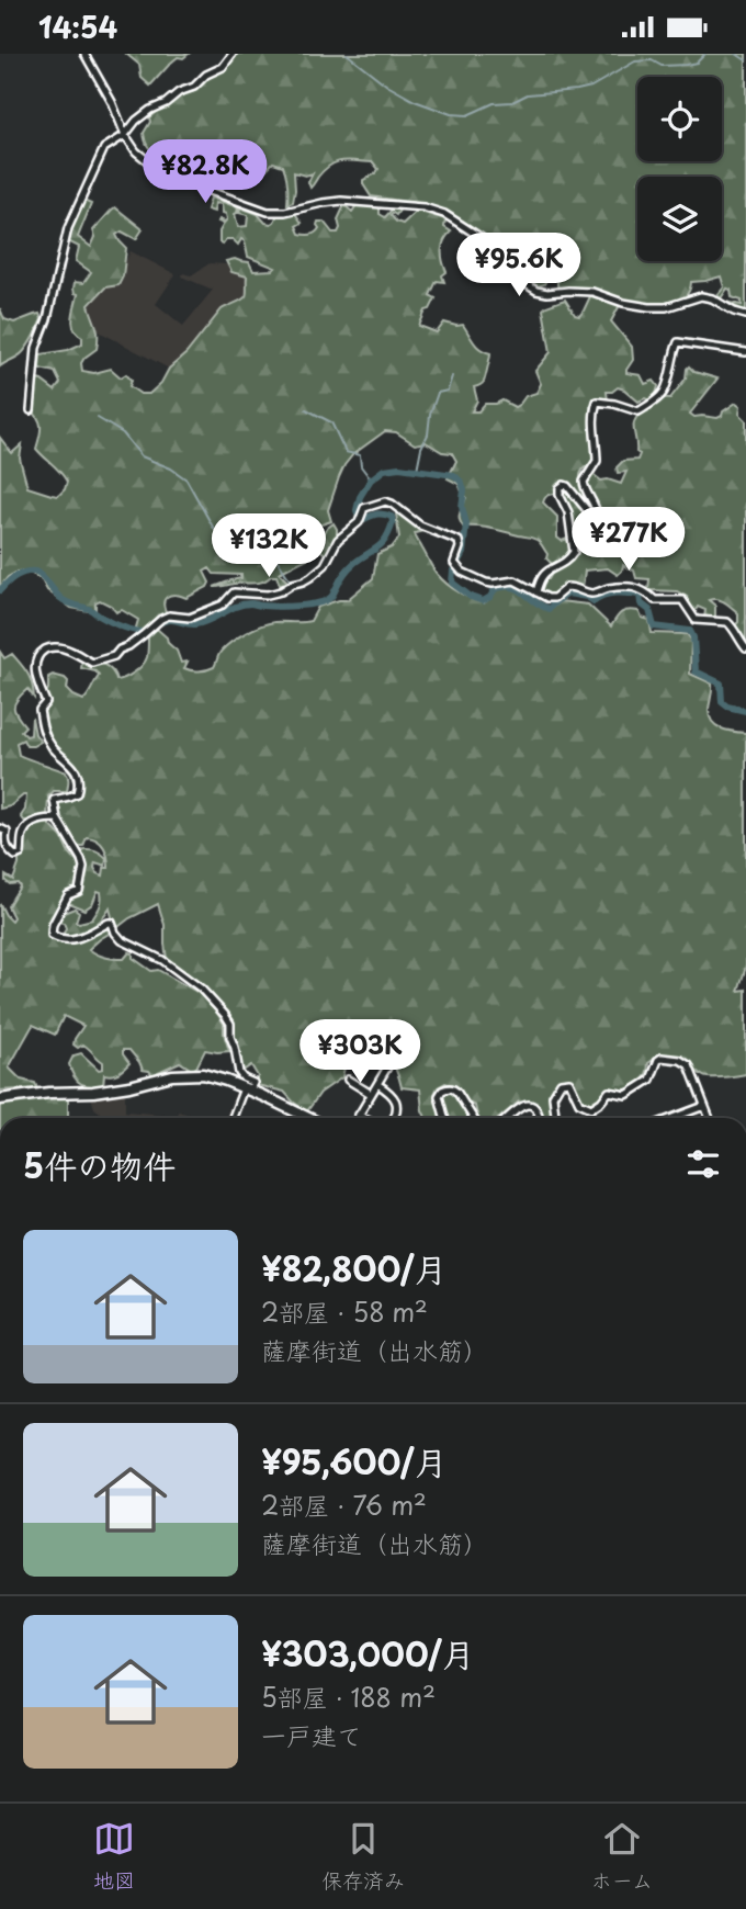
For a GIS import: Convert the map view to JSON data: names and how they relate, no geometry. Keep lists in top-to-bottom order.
{
  "page": {
    "status": "14:54",
    "price": [
      "¥82.8K",
      "¥95.6K",
      "¥277K",
      "¥132K",
      "¥303K"
    ],
    "heading": "5件の物件",
    "list": [
      {
        "name": "¥82,800/月",
        "note": "2部屋 · 58 m² · 薩摩街道（出水筋）"
      },
      {
        "name": "¥95,600/月",
        "note": "2部屋 · 76 m² · 薩摩街道（出水筋）"
      },
      {
        "name": "¥303,000/月",
        "note": "5部屋 · 188 m² · 一戸建て"
      }
    ],
    "tabs": ["地図", "保存済み", "ホーム"]
  }
}
